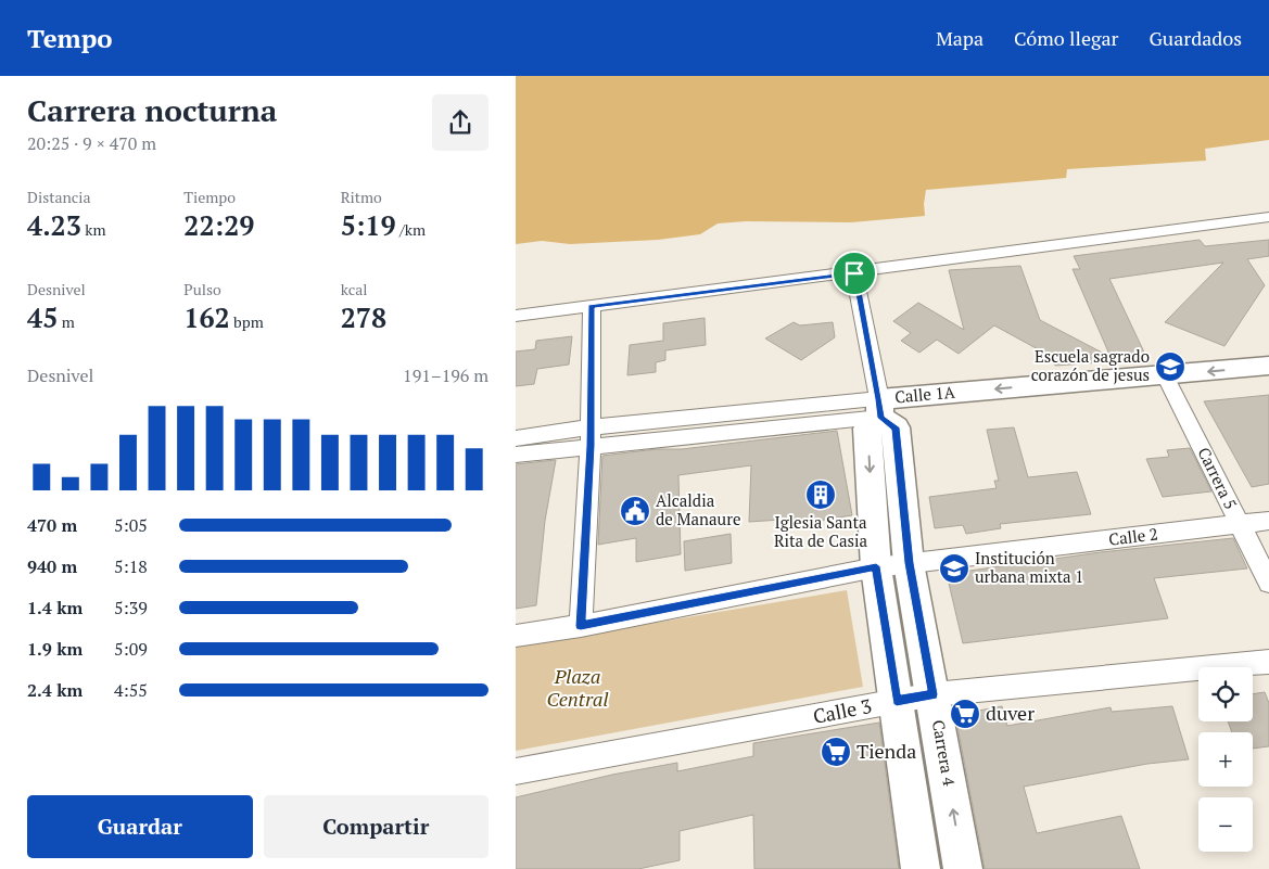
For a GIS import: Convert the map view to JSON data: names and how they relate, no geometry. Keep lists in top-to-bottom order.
{
  "streets": {
    "street": [
      "Calle 1A",
      "Carrera 5",
      "Calle 2",
      "Calle 3",
      "Carrera 4"
    ]
  },
  "crossings": [
    ["Calle 1A", "Carrera 5"],
    ["Calle 1A", "Carrera 4"],
    ["Carrera 5", "Calle 2"],
    ["Calle 2", "Carrera 4"],
    ["Calle 3", "Carrera 4"]
  ],
  "parks": ["Plaza Central"],
  "places": {
    "school or university": ["Escuela sagrado corazón de jesus", "Institución urbana mixta 1"],
    "building": ["Iglesia Santa Rita de Casia"],
    "public building": ["Alcaldia de Manaure"],
    "supermarket": ["duver", "Tienda"]
  },
  "page": {
    "header": "Tempo",
    "nav": ["Mapa", "Cómo llegar", "Guardados"],
    "heading": ["Carrera nocturna", "20:25 · 9 × 470 m"],
    "stats": [
      ["Distancia", "4.23 km"],
      ["Tiempo", "22:29"],
      ["Ritmo", "5:19 /km"],
      ["Desnivel", "45 m"],
      ["Pulso", "162 bpm"],
      ["kcal", "278"]
    ],
    "chart": ["Desnivel", "191–196 m"],
    "list": [
      {
        "name": "470 m",
        "note": "5:05"
      },
      {
        "name": "940 m",
        "note": "5:18"
      },
      {
        "name": "1.4 km",
        "note": "5:39"
      },
      {
        "name": "1.9 km",
        "note": "5:09"
      },
      {
        "name": "2.4 km",
        "note": "4:55"
      }
    ],
    "map_buttons": ["+", "−"],
    "buttons": ["Guardar", "Compartir"]
  }
}
